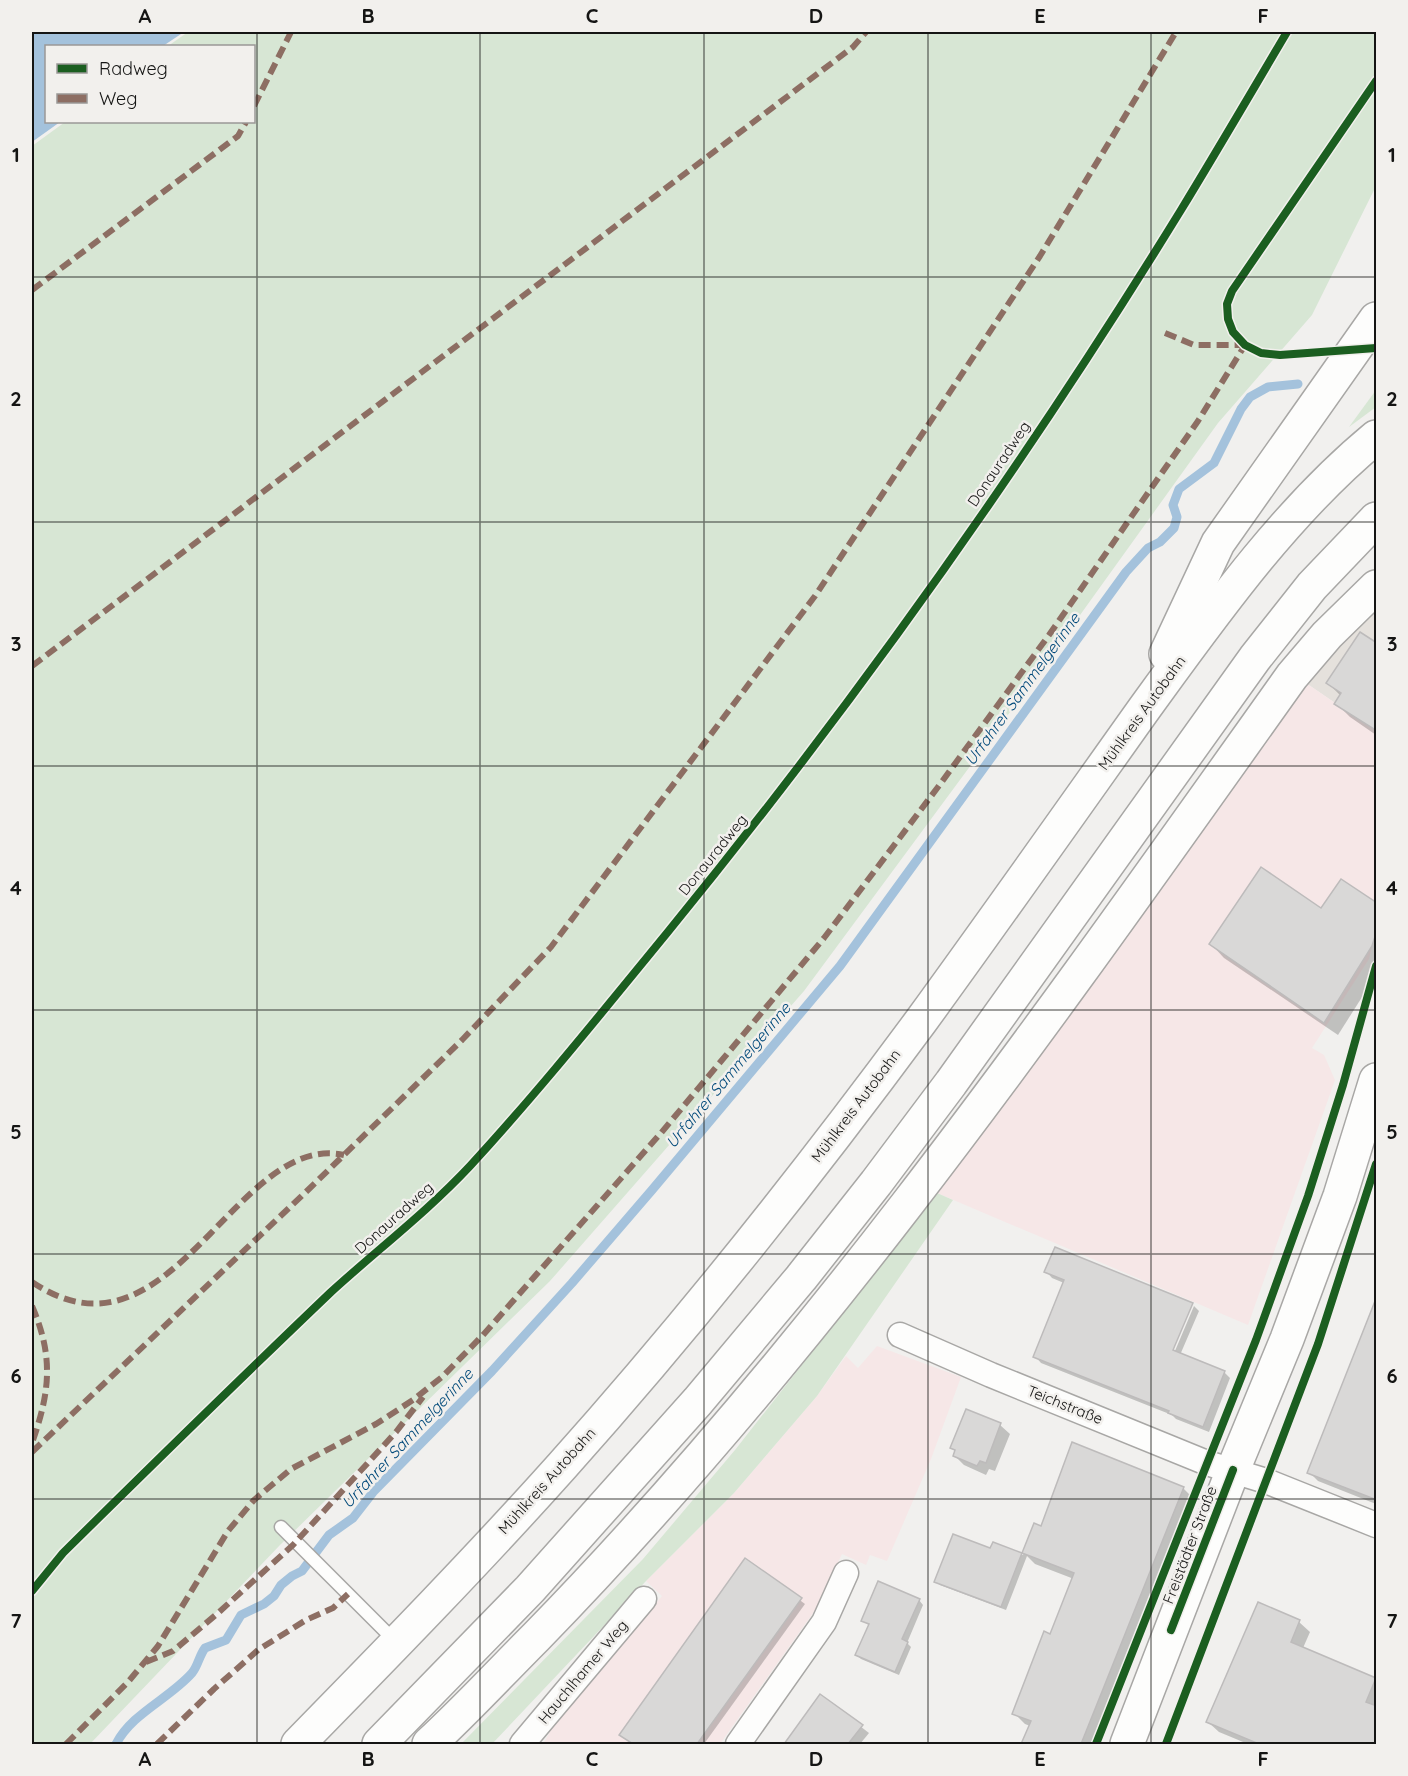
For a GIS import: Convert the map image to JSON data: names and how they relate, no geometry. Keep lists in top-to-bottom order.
{
  "streets": {
    "main road": ["Mühlkreis Autobahn", "Freistädter Straße"],
    "street": ["Teichstraße", "Hauchlhamer Weg"],
    "cycle path": ["Donauradweg"]
  },
  "crossings": [
    ["Teichstraße", "Freistädter Straße"]
  ],
  "water": ["Urfahrer Sammelgerinne"],
  "legend": ["Radweg", "Weg"],
  "grid": {
    "columns": [
      "A",
      "B",
      "C",
      "D",
      "E",
      "F"
    ],
    "rows": [
      "1",
      "2",
      "3",
      "4",
      "5",
      "6",
      "7"
    ]
  }
}
